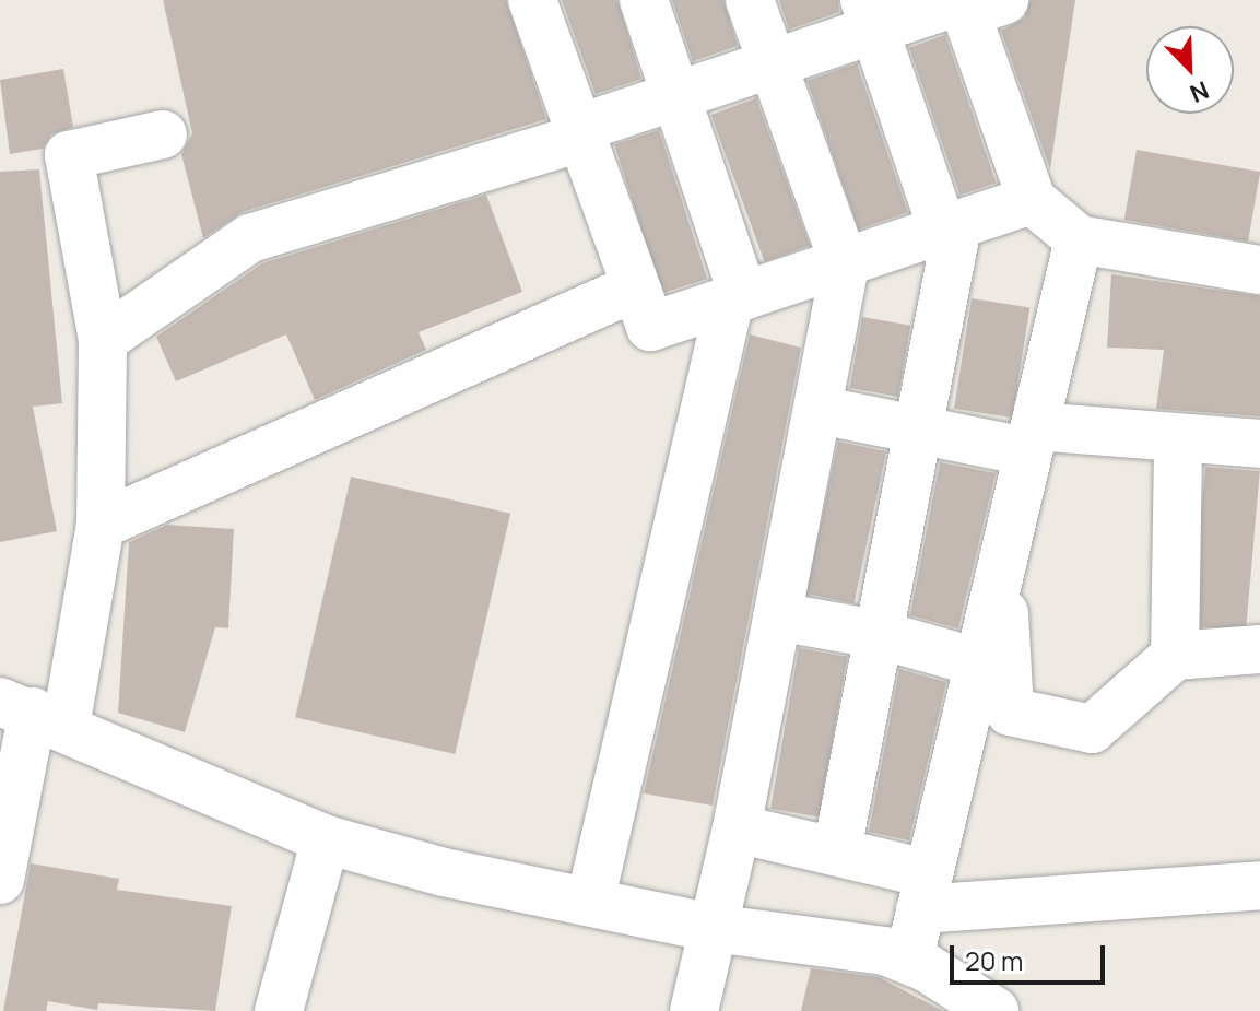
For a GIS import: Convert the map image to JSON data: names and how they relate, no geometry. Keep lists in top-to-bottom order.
{
  "scale_bar": "20 m",
  "north": "bottom right"
}
